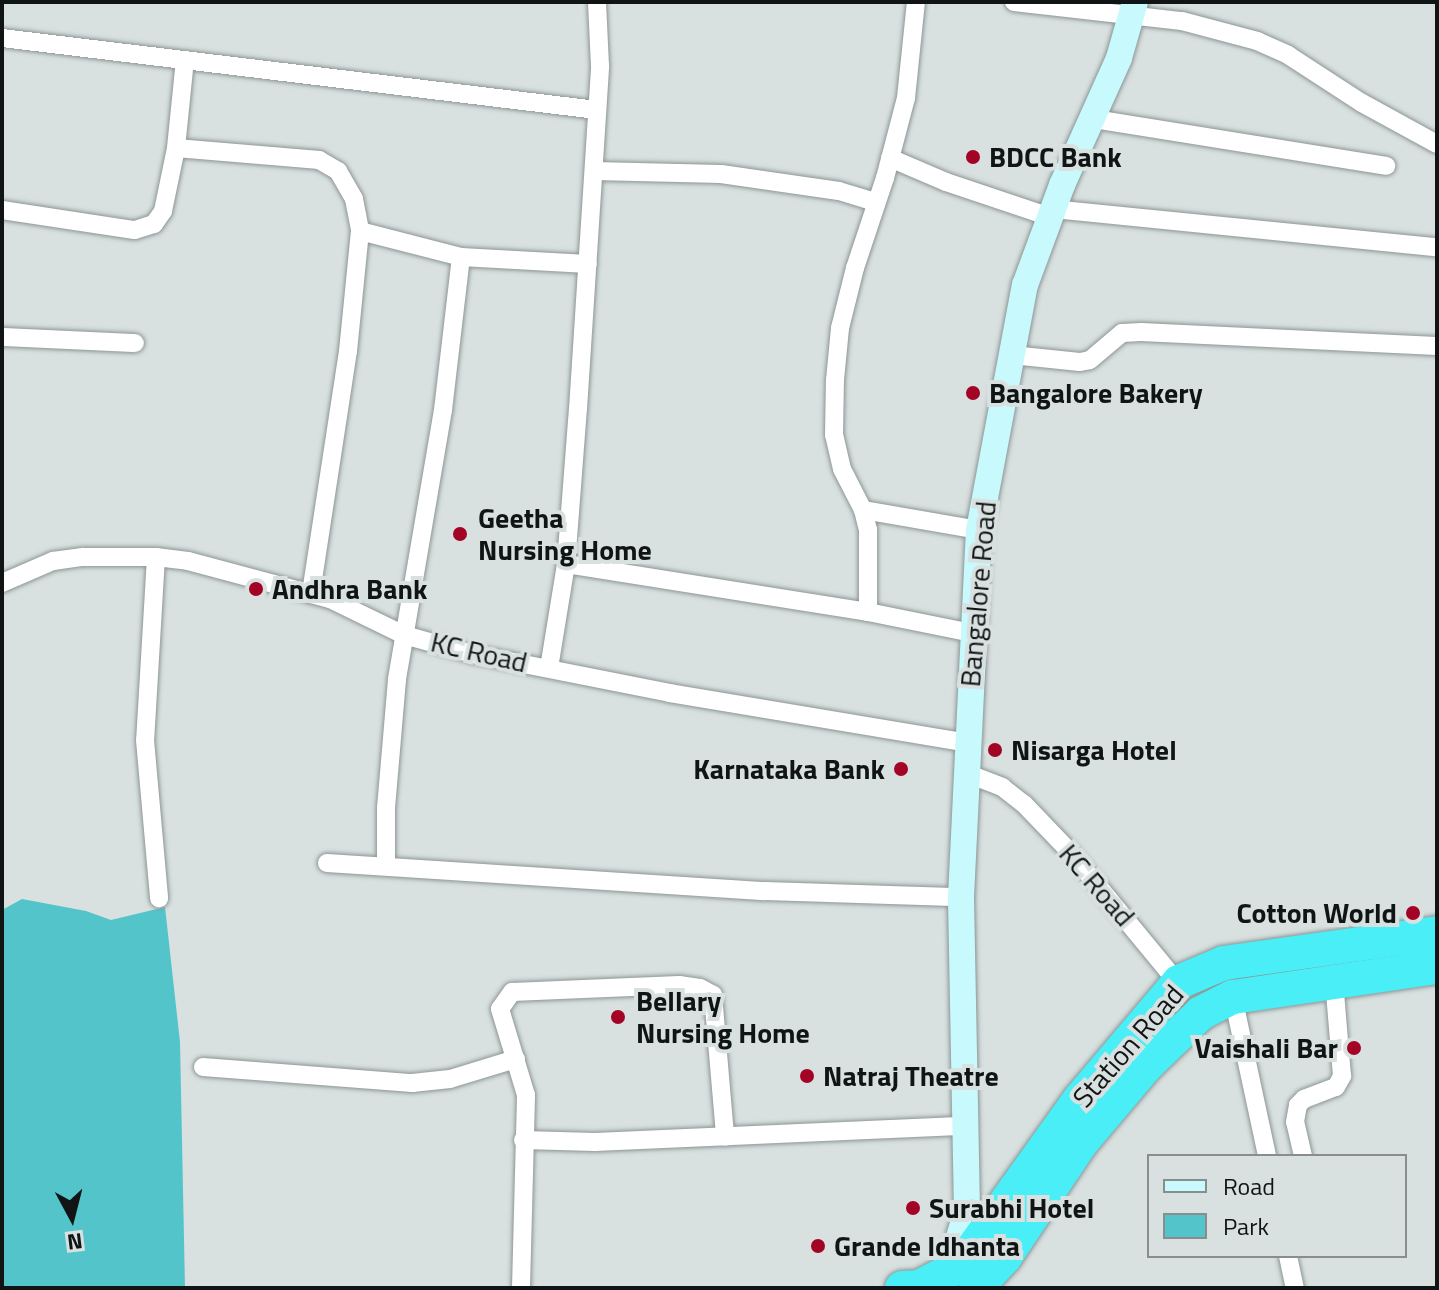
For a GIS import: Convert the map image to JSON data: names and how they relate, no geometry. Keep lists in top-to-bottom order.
{
  "streets": {
    "highway": ["Station Road"],
    "street": ["Bangalore Road", "KC Road"]
  },
  "crossings": [
    ["Bangalore Road", "KC Road"],
    ["Bangalore Road", "Station Road"],
    ["KC Road", "Station Road"]
  ],
  "places": [
    "BDCC Bank",
    "Bangalore Bakery",
    "Geetha Nursing Home",
    "Andhra Bank",
    "Nisarga Hotel",
    "Karnataka Bank",
    "Cotton World",
    "Bellary Nursing Home",
    "Vaishali Bar",
    "Natraj Theatre",
    "Surabhi Hotel",
    "Grande Idhanta"
  ],
  "legend": ["Road", "Park"],
  "north": "bottom"
}
